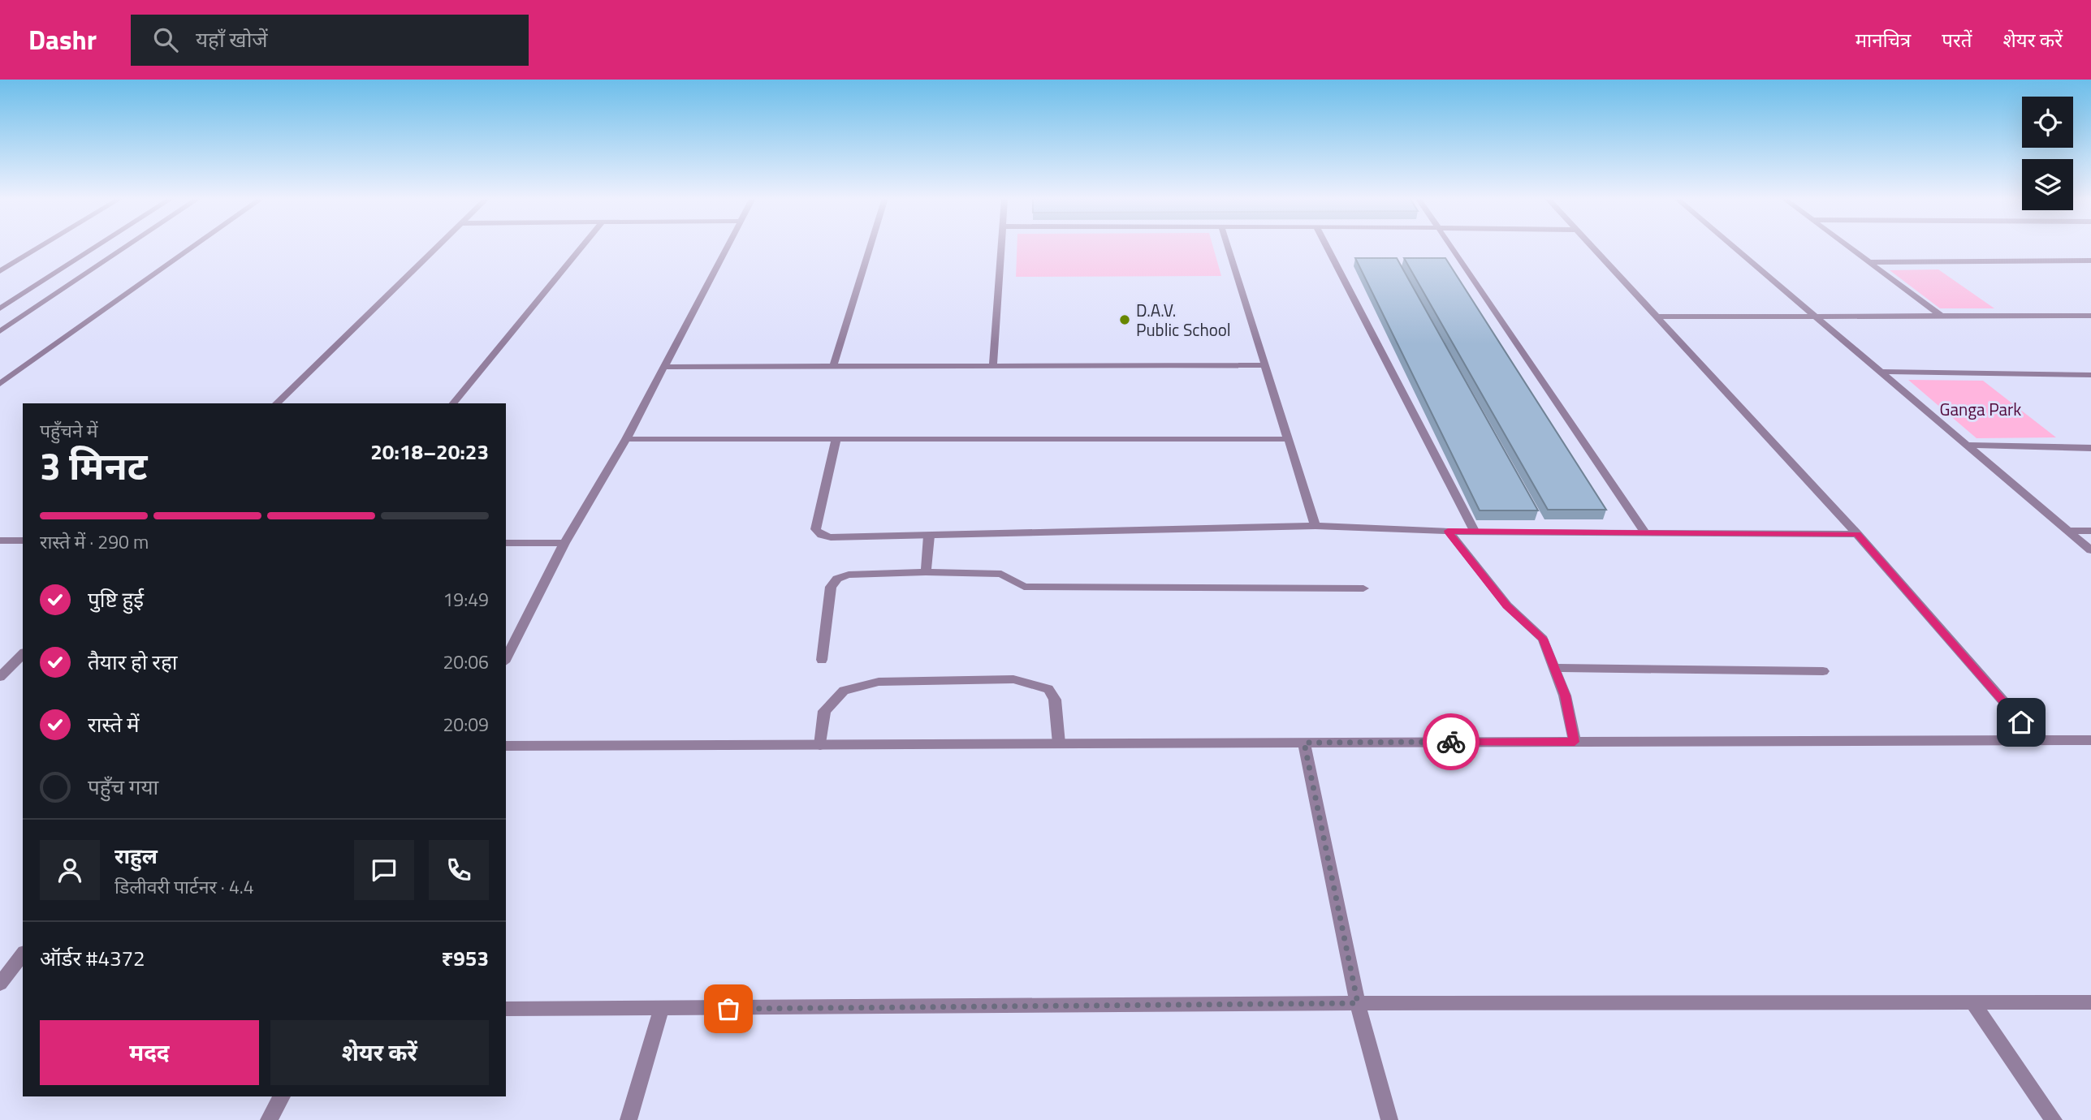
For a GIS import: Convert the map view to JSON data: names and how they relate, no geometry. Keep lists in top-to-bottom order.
{
  "parks": ["Ganga Park"],
  "places": ["D.A.V. Public School"],
  "page": {
    "header": "Dashr",
    "search": "यहाँ खोजें",
    "nav": ["मानचित्र", "परतें", "शेयर करें"],
    "heading": ["3 मिनट", "पहुँचने में", "20:18–20:23"],
    "panel": [
      "राहुल",
      "डिलीवरी पार्टनर · 4.4",
      "ऑर्डर #4372",
      "₹953"
    ],
    "bar": "रास्ते में · 290 m",
    "list": [
      ["पुष्टि हुई", "19:49"],
      ["तैयार हो रहा", "20:06"],
      ["रास्ते में", "20:09"],
      "पहुँच गया"
    ],
    "buttons": ["मदद", "शेयर करें"]
  }
}
